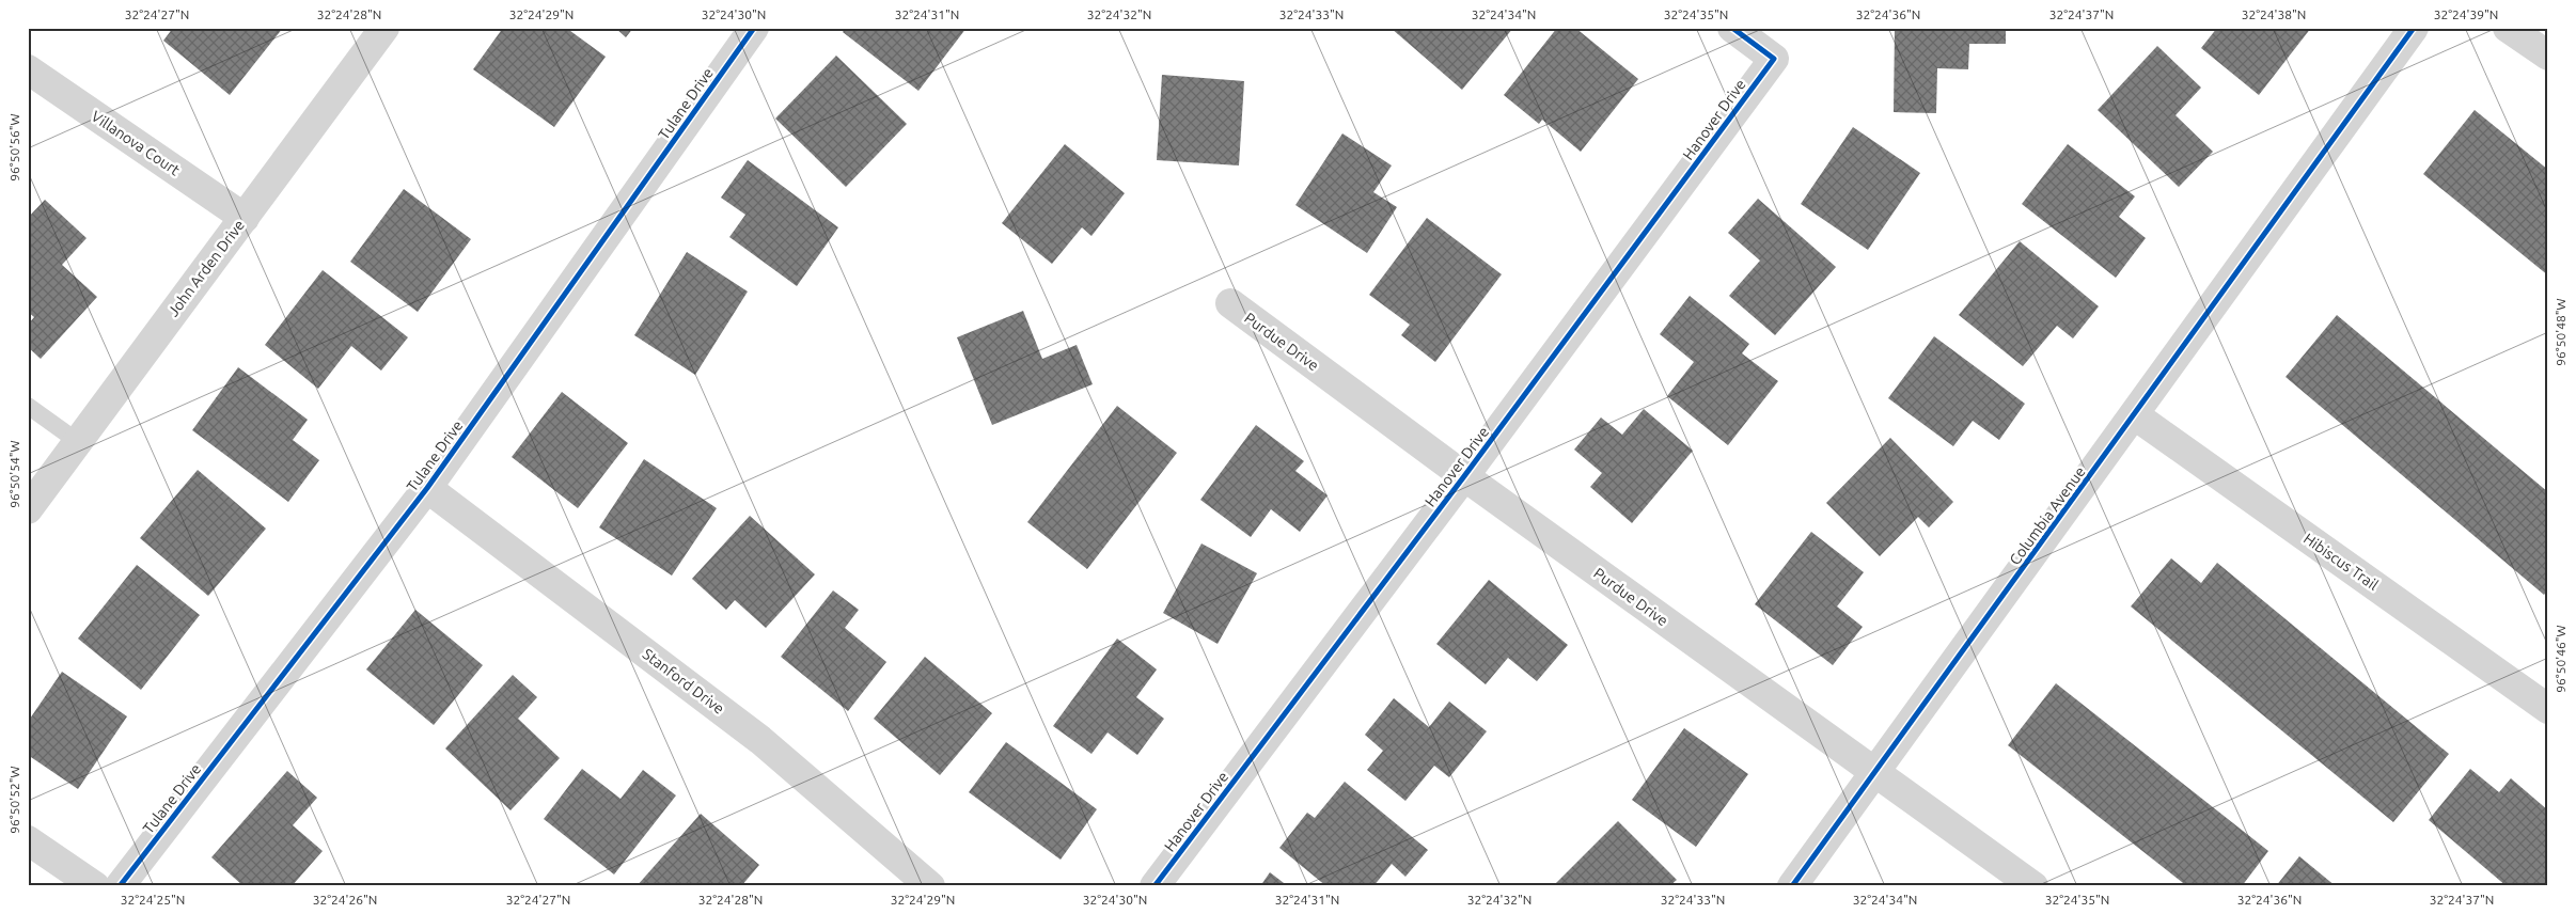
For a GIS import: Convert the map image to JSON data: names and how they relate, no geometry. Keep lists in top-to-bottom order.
{
  "streets": {
    "street": [
      "Tulane Drive",
      "Hanover Drive",
      "Villanova Court",
      "John Arden Drive",
      "Purdue Drive",
      "Columbia Avenue",
      "Hibiscus Trail",
      "Stanford Drive"
    ]
  },
  "crossings": [
    ["Tulane Drive", "Stanford Drive"],
    ["Hanover Drive", "Purdue Drive"],
    ["Villanova Court", "John Arden Drive"],
    ["Purdue Drive", "Columbia Avenue"],
    ["Columbia Avenue", "Hibiscus Trail"]
  ],
  "coordinates": [
    "32°24'27\"N",
    "32°24'28\"N",
    "32°24'29\"N",
    "32°24'30\"N",
    "32°24'31\"N",
    "32°24'32\"N",
    "32°24'33\"N",
    "32°24'34\"N",
    "32°24'35\"N",
    "32°24'36\"N",
    "32°24'37\"N",
    "32°24'38\"N",
    "32°24'39\"N",
    "96°50'56\"W",
    "96°50'48\"W",
    "96°50'54\"W",
    "96°50'46\"W",
    "96°50'52\"W",
    "32°24'25\"N",
    "32°24'26\"N"
  ]
}
